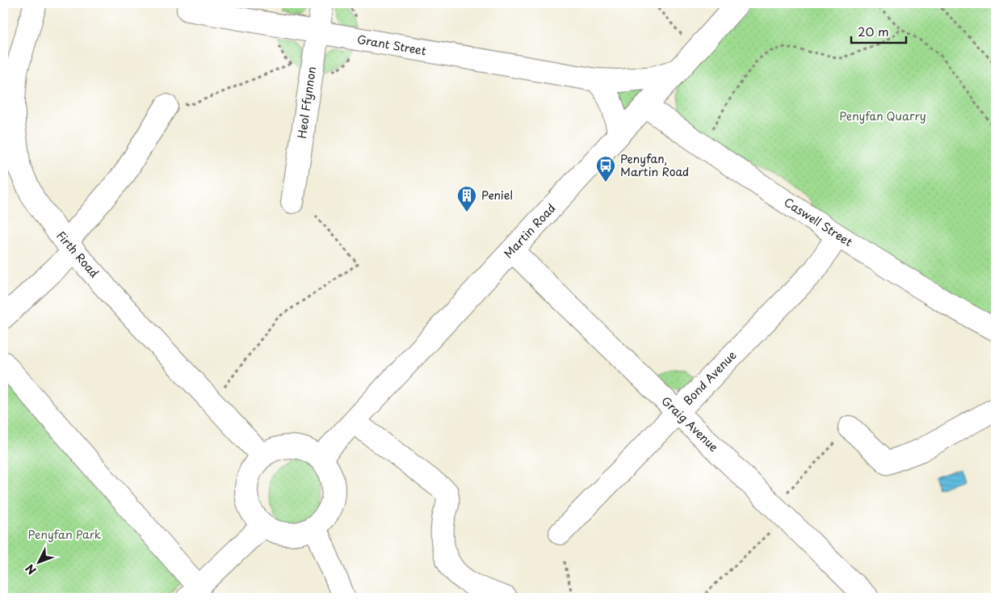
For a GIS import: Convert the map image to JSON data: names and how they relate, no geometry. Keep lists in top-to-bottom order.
{
  "streets": {
    "street": [
      "Grant Street",
      "Heol Ffynnon",
      "Caswell Street",
      "Martin Road",
      "Firth Road",
      "Bond Avenue",
      "Graig Avenue"
    ]
  },
  "crossings": [
    ["Grant Street", "Heol Ffynnon"],
    ["Grant Street", "Martin Road"],
    ["Caswell Street", "Martin Road"],
    ["Caswell Street", "Bond Avenue"],
    ["Martin Road", "Firth Road"],
    ["Martin Road", "Graig Avenue"],
    ["Bond Avenue", "Graig Avenue"]
  ],
  "parks": ["Penyfan Quarry", "Penyfan Park"],
  "places": {
    "bus stop": ["Penyfan, Martin Road"],
    "building": ["Peniel"]
  },
  "scale_bar": "20 m",
  "north": "bottom left"
}
